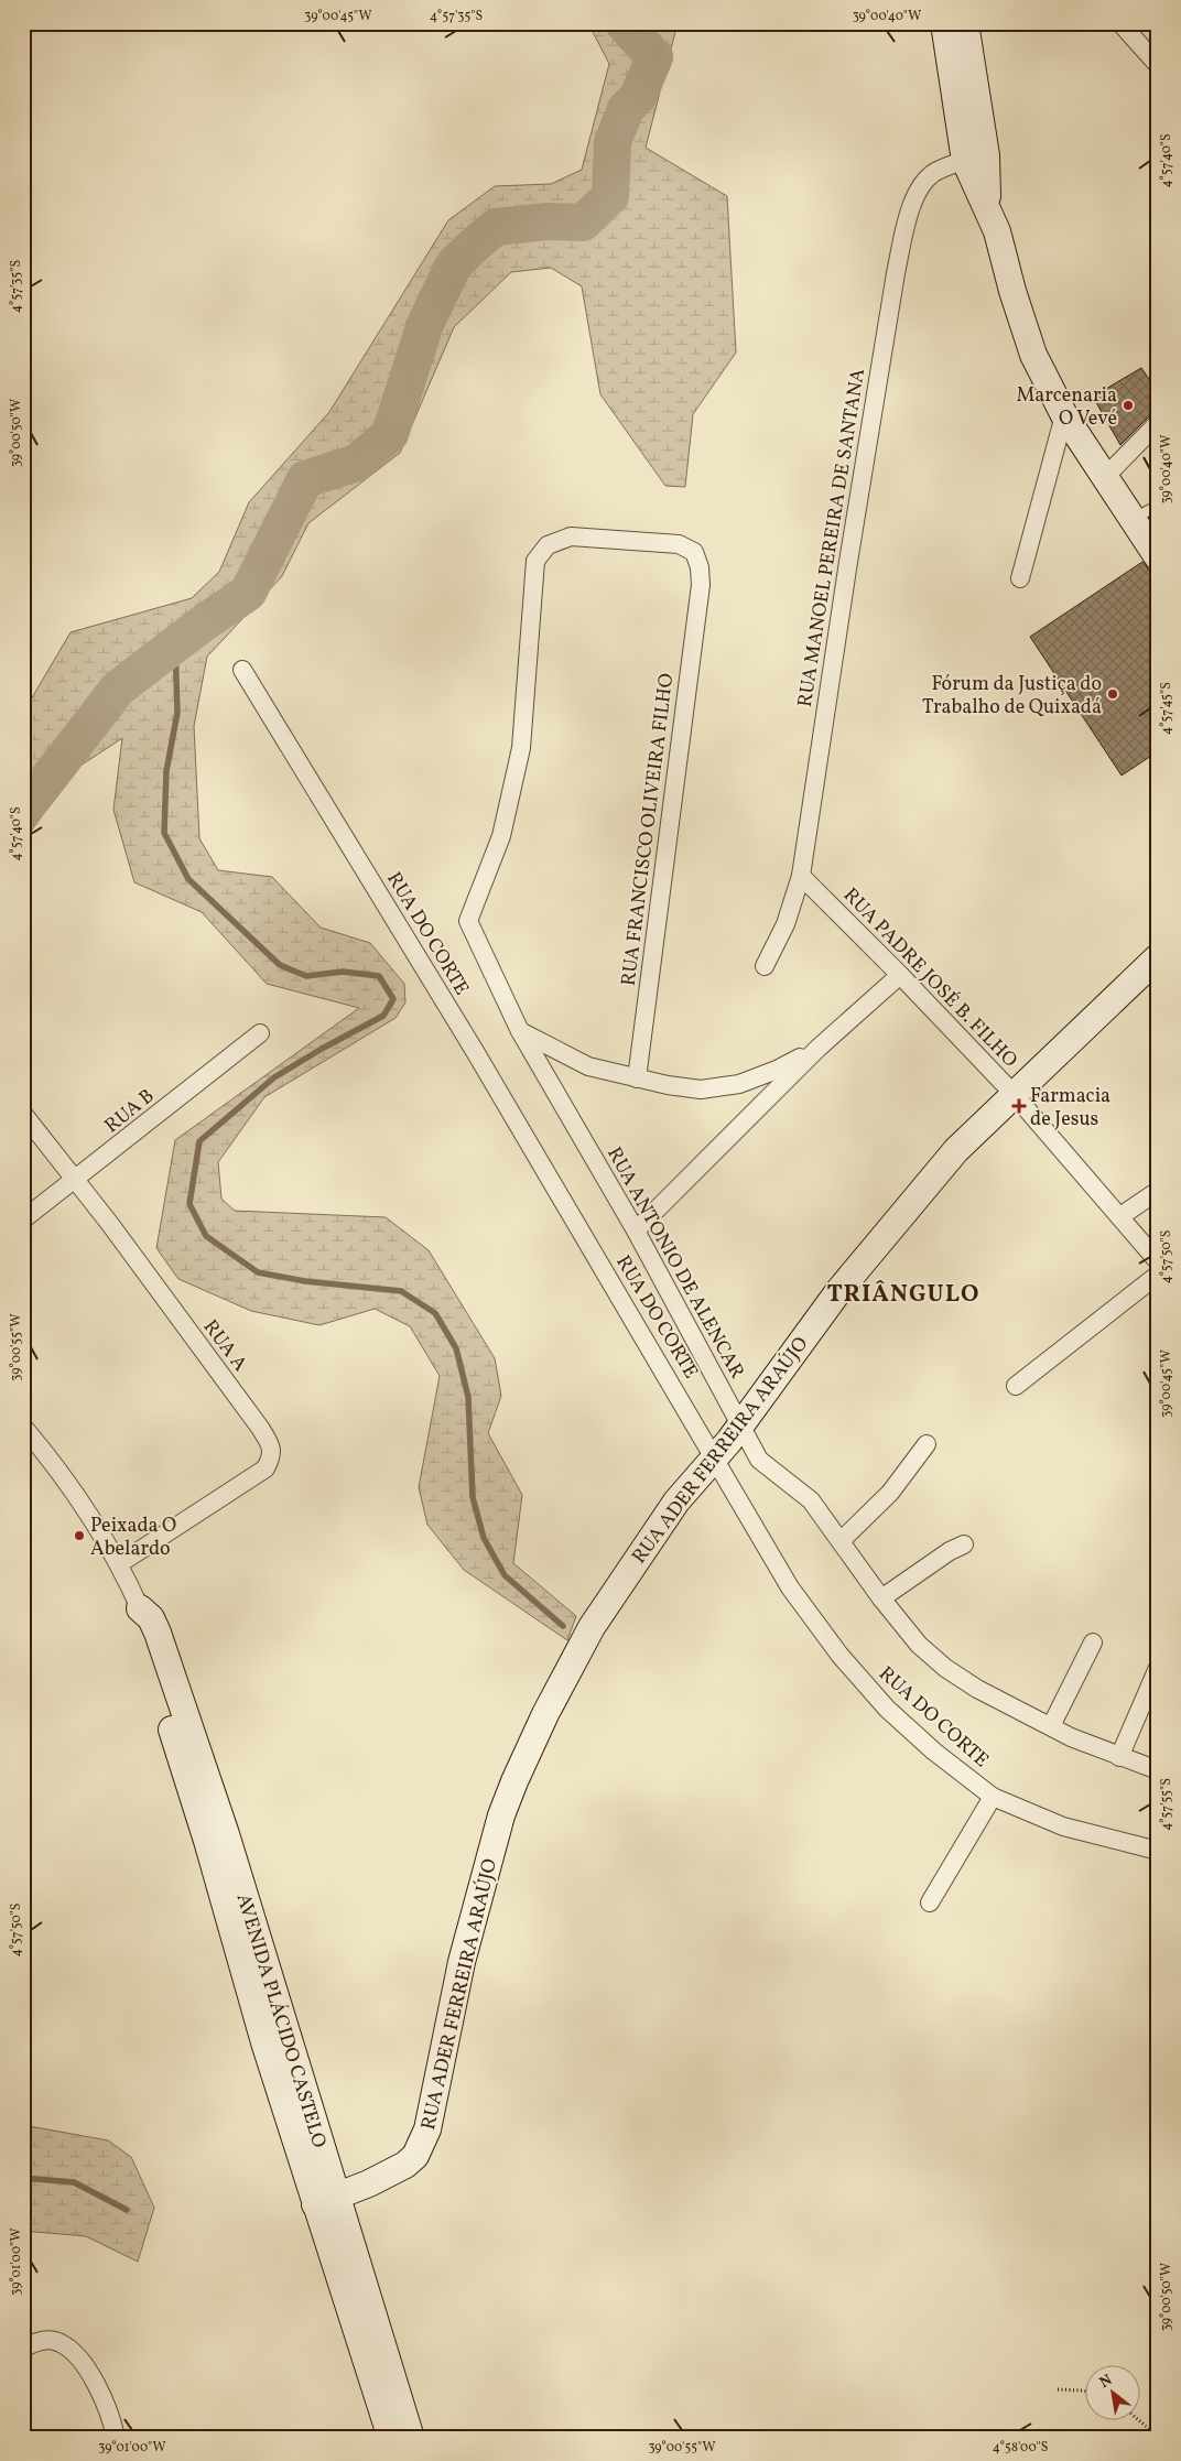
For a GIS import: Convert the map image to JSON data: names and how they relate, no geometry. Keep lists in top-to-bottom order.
{
  "streets": {
    "street": [
      "RUA MANOEL PEREIRA DE SANTANA",
      "RUA FRANCISCO OLIVEIRA FILHO",
      "RUA DO CORTE",
      "RUA PADRE JOSÉ B. FILHO",
      "RUA B",
      "RUA ANTONIO DE ALENCAR",
      "RUA A",
      "RUA ADER FERREIRA ARAÚJO",
      "AVENIDA PLÁCIDO CASTELO"
    ]
  },
  "crossings": [
    ["RUA MANOEL PEREIRA DE SANTANA", "RUA PADRE JOSÉ B. FILHO"],
    ["RUA FRANCISCO OLIVEIRA FILHO", "RUA ANTONIO DE ALENCAR"],
    ["RUA DO CORTE", "RUA ADER FERREIRA ARAÚJO"],
    ["RUA PADRE JOSÉ B. FILHO", "RUA ADER FERREIRA ARAÚJO"],
    ["RUA B", "RUA A"],
    ["RUA ANTONIO DE ALENCAR", "RUA ADER FERREIRA ARAÚJO"],
    ["RUA A", "AVENIDA PLÁCIDO CASTELO"],
    ["RUA ADER FERREIRA ARAÚJO", "AVENIDA PLÁCIDO CASTELO"]
  ],
  "districts": ["TRIÂNGULO"],
  "places": {
    "other": ["Marcenaria O Vevé", "Fórum da Justiça do Trabalho de Quixadá", "Peixada O Abelardo"],
    "health": ["Farmacia de Jesus"]
  },
  "north": "top left",
  "coordinates": [
    "39°00'45\"W",
    "4°57'35\"S",
    "39°00'40\"W",
    "4°57'40\"S",
    "39°00'50\"W",
    "4°57'45\"S",
    "4°57'50\"S",
    "39°00'55\"W",
    "4°57'55\"S",
    "39°01'00\"W",
    "4°58'00\"S"
  ]
}
